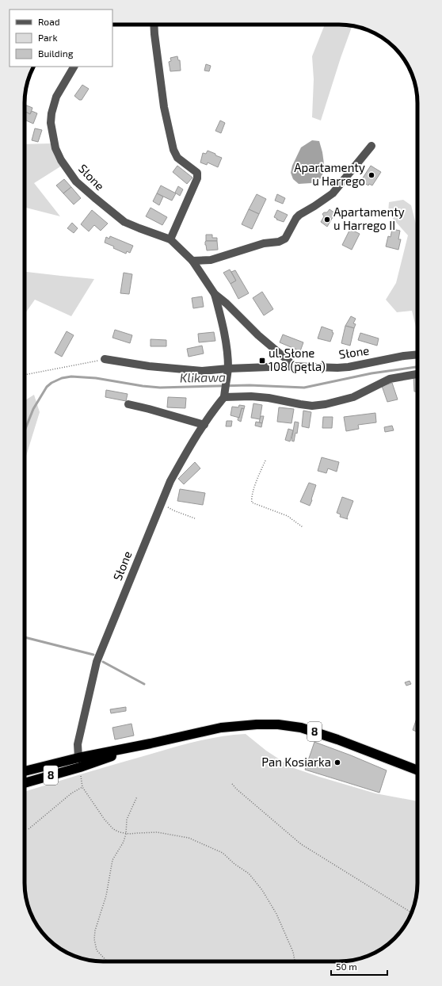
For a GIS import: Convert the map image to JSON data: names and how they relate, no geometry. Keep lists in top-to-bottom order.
{
  "streets": {
    "highway": ["8"],
    "street": ["Słone"]
  },
  "crossings": [
    ["Słone", "8"]
  ],
  "water": ["Klikawa"],
  "places": {
    "other": ["Apartamenty u Harrego", "Apartamenty u Harrego II", "Pan Kosiarka"],
    "transit": ["ul. Słone 108 (pętla)"]
  },
  "legend": ["Road", "Park", "Building"],
  "scale_bar": "50 m"
}
